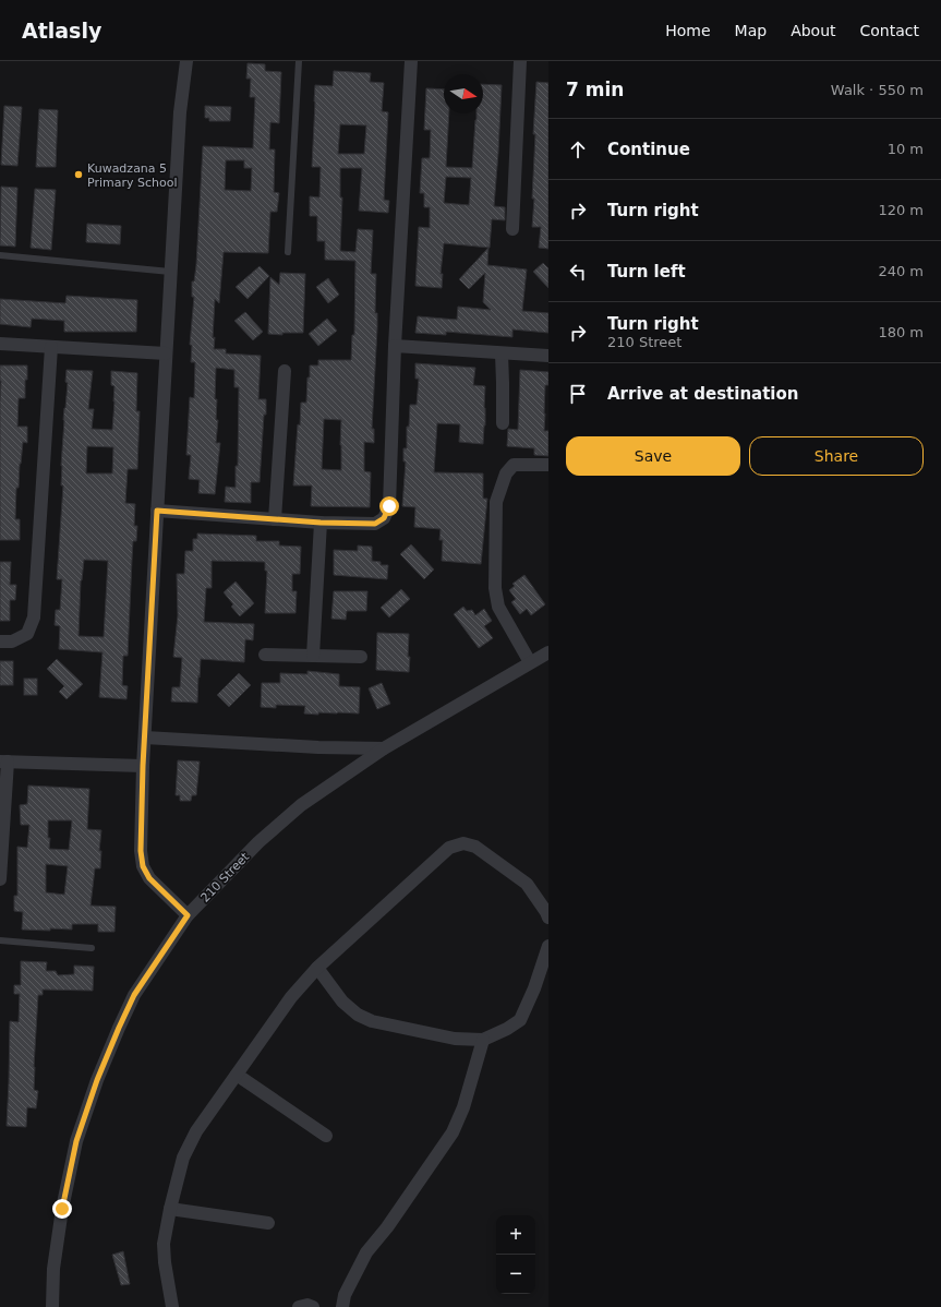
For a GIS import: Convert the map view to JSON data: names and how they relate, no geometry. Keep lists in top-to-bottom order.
{
  "streets": {
    "street": ["210 Street"]
  },
  "places": ["Kuwadzana 5 Primary School"],
  "north": "right",
  "page": {
    "header": "Atlasly",
    "nav": [
      "Home",
      "Map",
      "About",
      "Contact"
    ],
    "heading": ["7 min", "Walk · 550 m"],
    "list": [
      ["Continue", "10 m"],
      ["Turn right", "120 m"],
      ["Turn left", "240 m"],
      ["Turn right", "210 Street", "180 m"],
      "Arrive at destination"
    ],
    "buttons": ["Save", "Share"],
    "map_buttons": ["+", "−"]
  }
}
